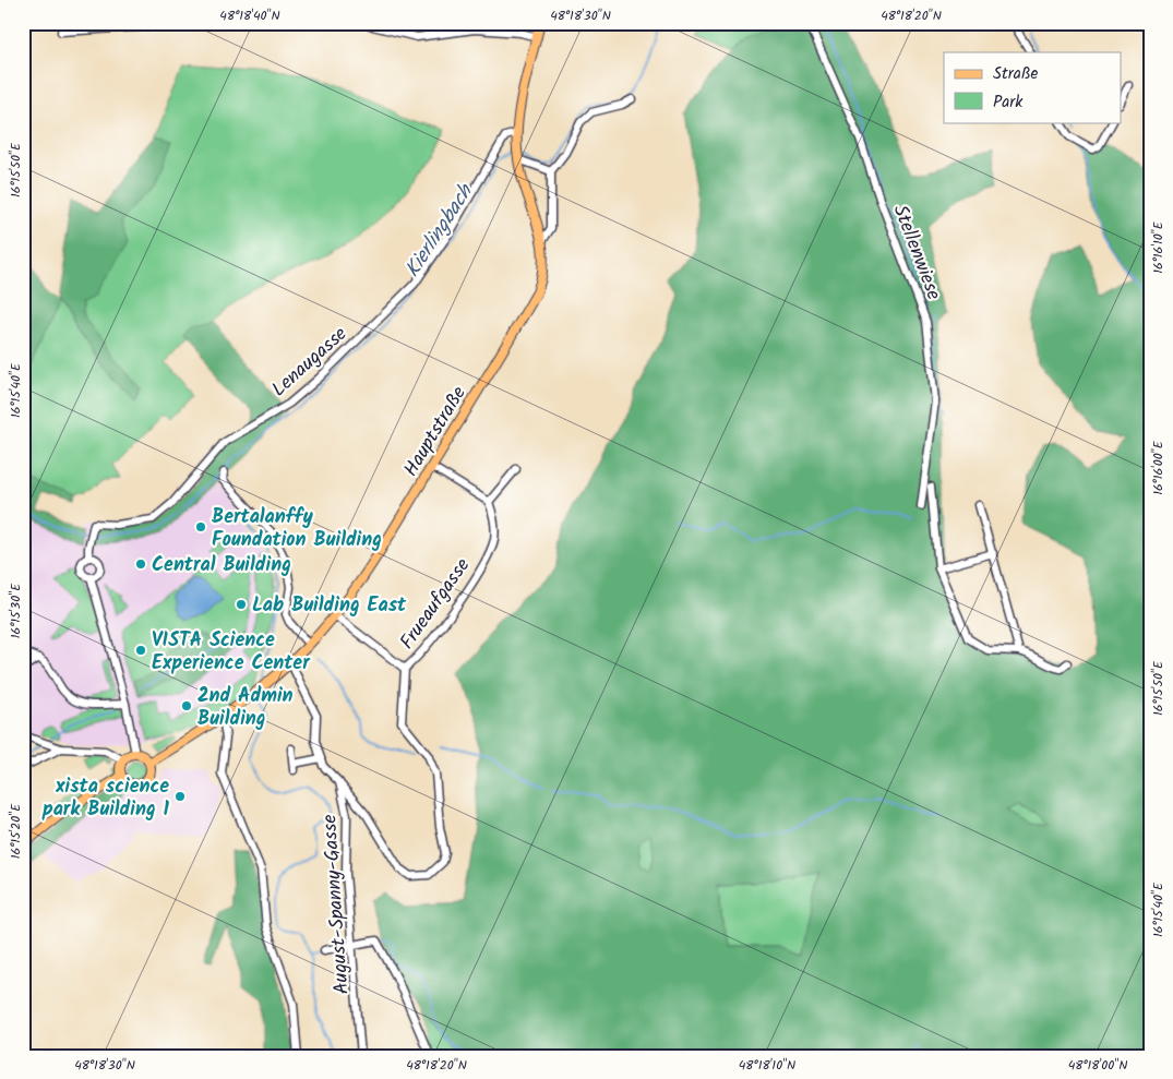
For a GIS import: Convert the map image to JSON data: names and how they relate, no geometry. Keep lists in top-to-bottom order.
{
  "streets": {
    "main road": ["Hauptstraße"],
    "street": [
      "Stellenwiese",
      "Lenaugasse",
      "Frueaufgasse",
      "August-Spanny-Gasse"
    ]
  },
  "crossings": [
    ["Lenaugasse", "Hauptstraße"],
    ["Hauptstraße", "Frueaufgasse"],
    ["Hauptstraße", "August-Spanny-Gasse"]
  ],
  "water": ["Kierlingbach"],
  "places": [
    "Bertalanffy Foundation Building",
    "Central Building",
    "Lab Building East",
    "VISTA Science Experience Center",
    "2nd Admin Building",
    "xista science park Building 1"
  ],
  "legend": ["Straße", "Park"],
  "coordinates": [
    "48°18'40\"N",
    "48°18'30\"N",
    "48°18'20\"N",
    "16°15'50\"E",
    "16°16'10\"E",
    "16°15'40\"E",
    "16°16'00\"E",
    "16°15'30\"E",
    "16°15'20\"E",
    "48°18'10\"N",
    "48°18'00\"N"
  ]
}
